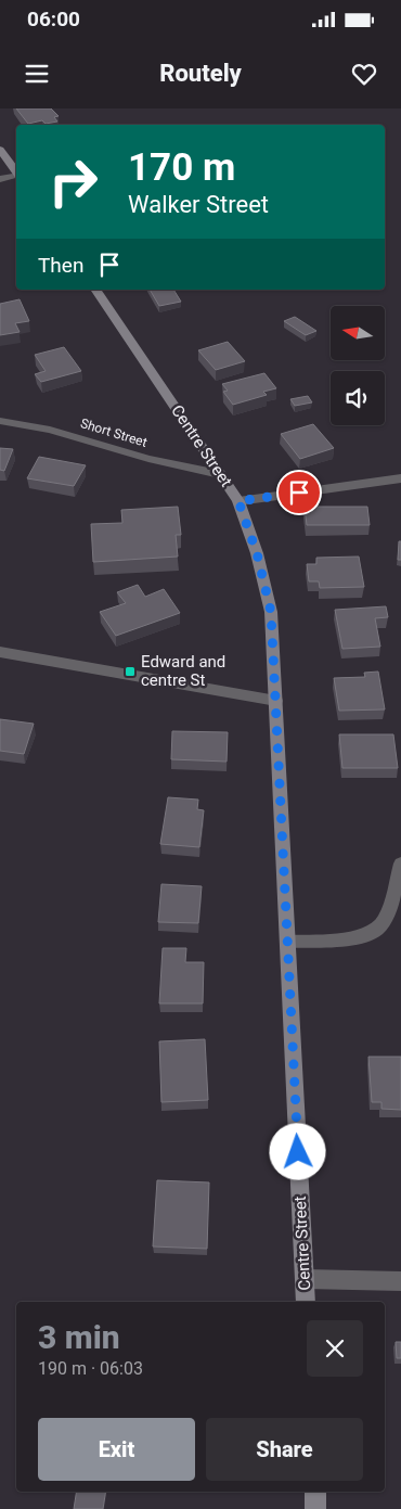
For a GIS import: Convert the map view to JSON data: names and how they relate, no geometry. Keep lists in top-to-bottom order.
{
  "streets": {
    "main road": ["Centre Street"],
    "street": ["Short Street"]
  },
  "crossings": [
    ["Short Street", "Centre Street"]
  ],
  "places": {
    "transit": ["Edward and centre St"]
  },
  "north": "left",
  "page": {
    "status": "06:00",
    "header": "Routely",
    "turn": ["170 m", "Walker Street"],
    "then": "Then",
    "heading": ["3 min", "190 m · 06:03"],
    "buttons": ["Exit", "Share"]
  }
}
